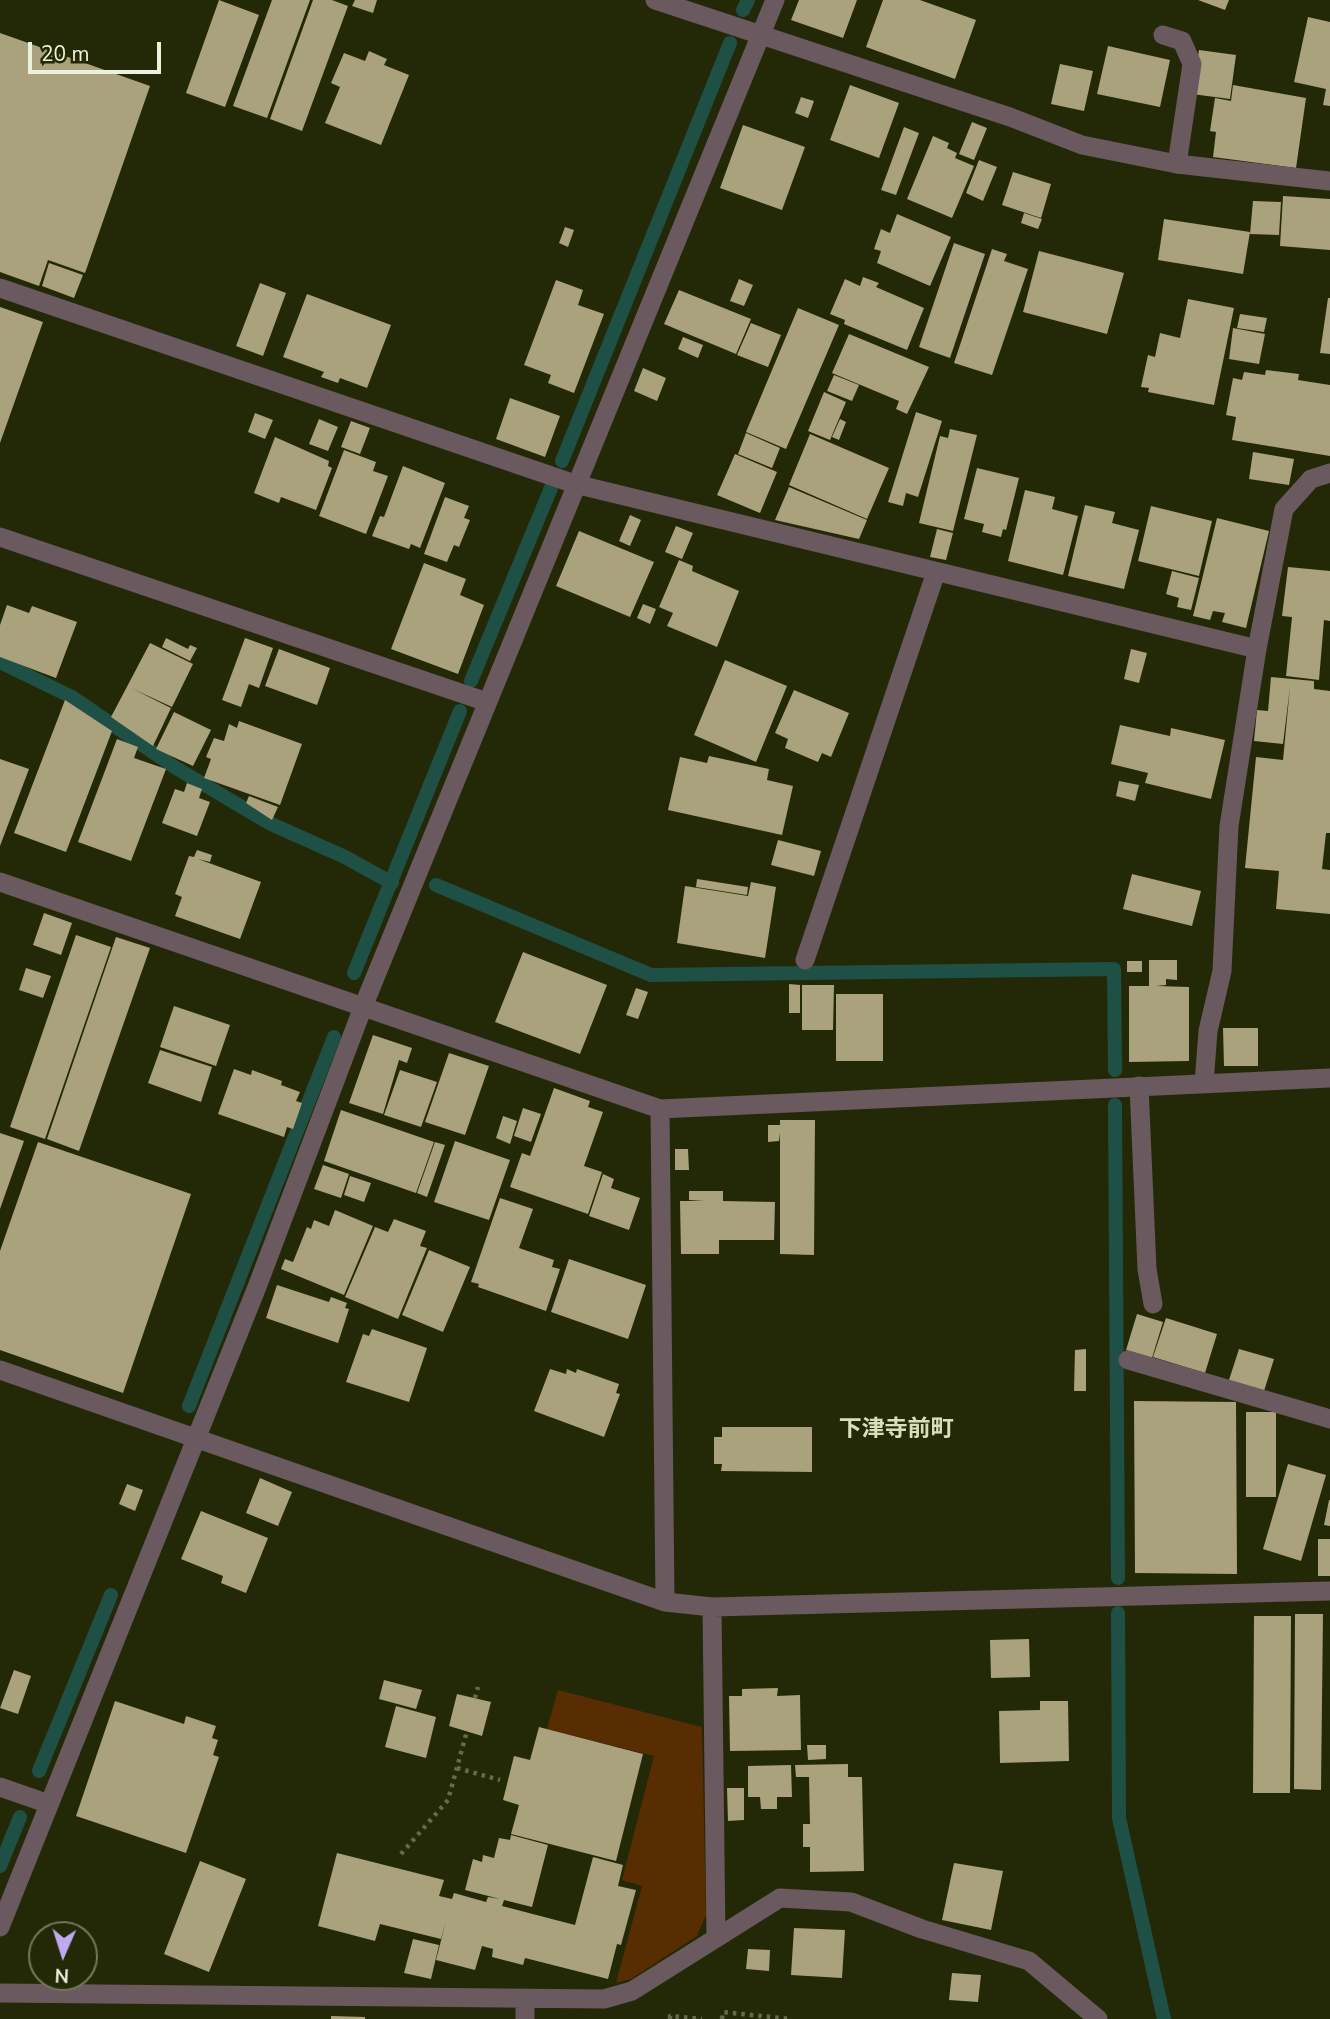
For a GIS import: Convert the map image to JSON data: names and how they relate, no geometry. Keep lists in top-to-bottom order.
{
  "districts": ["下津寺前町"],
  "scale_bar": "20 m",
  "north": "bottom"
}
